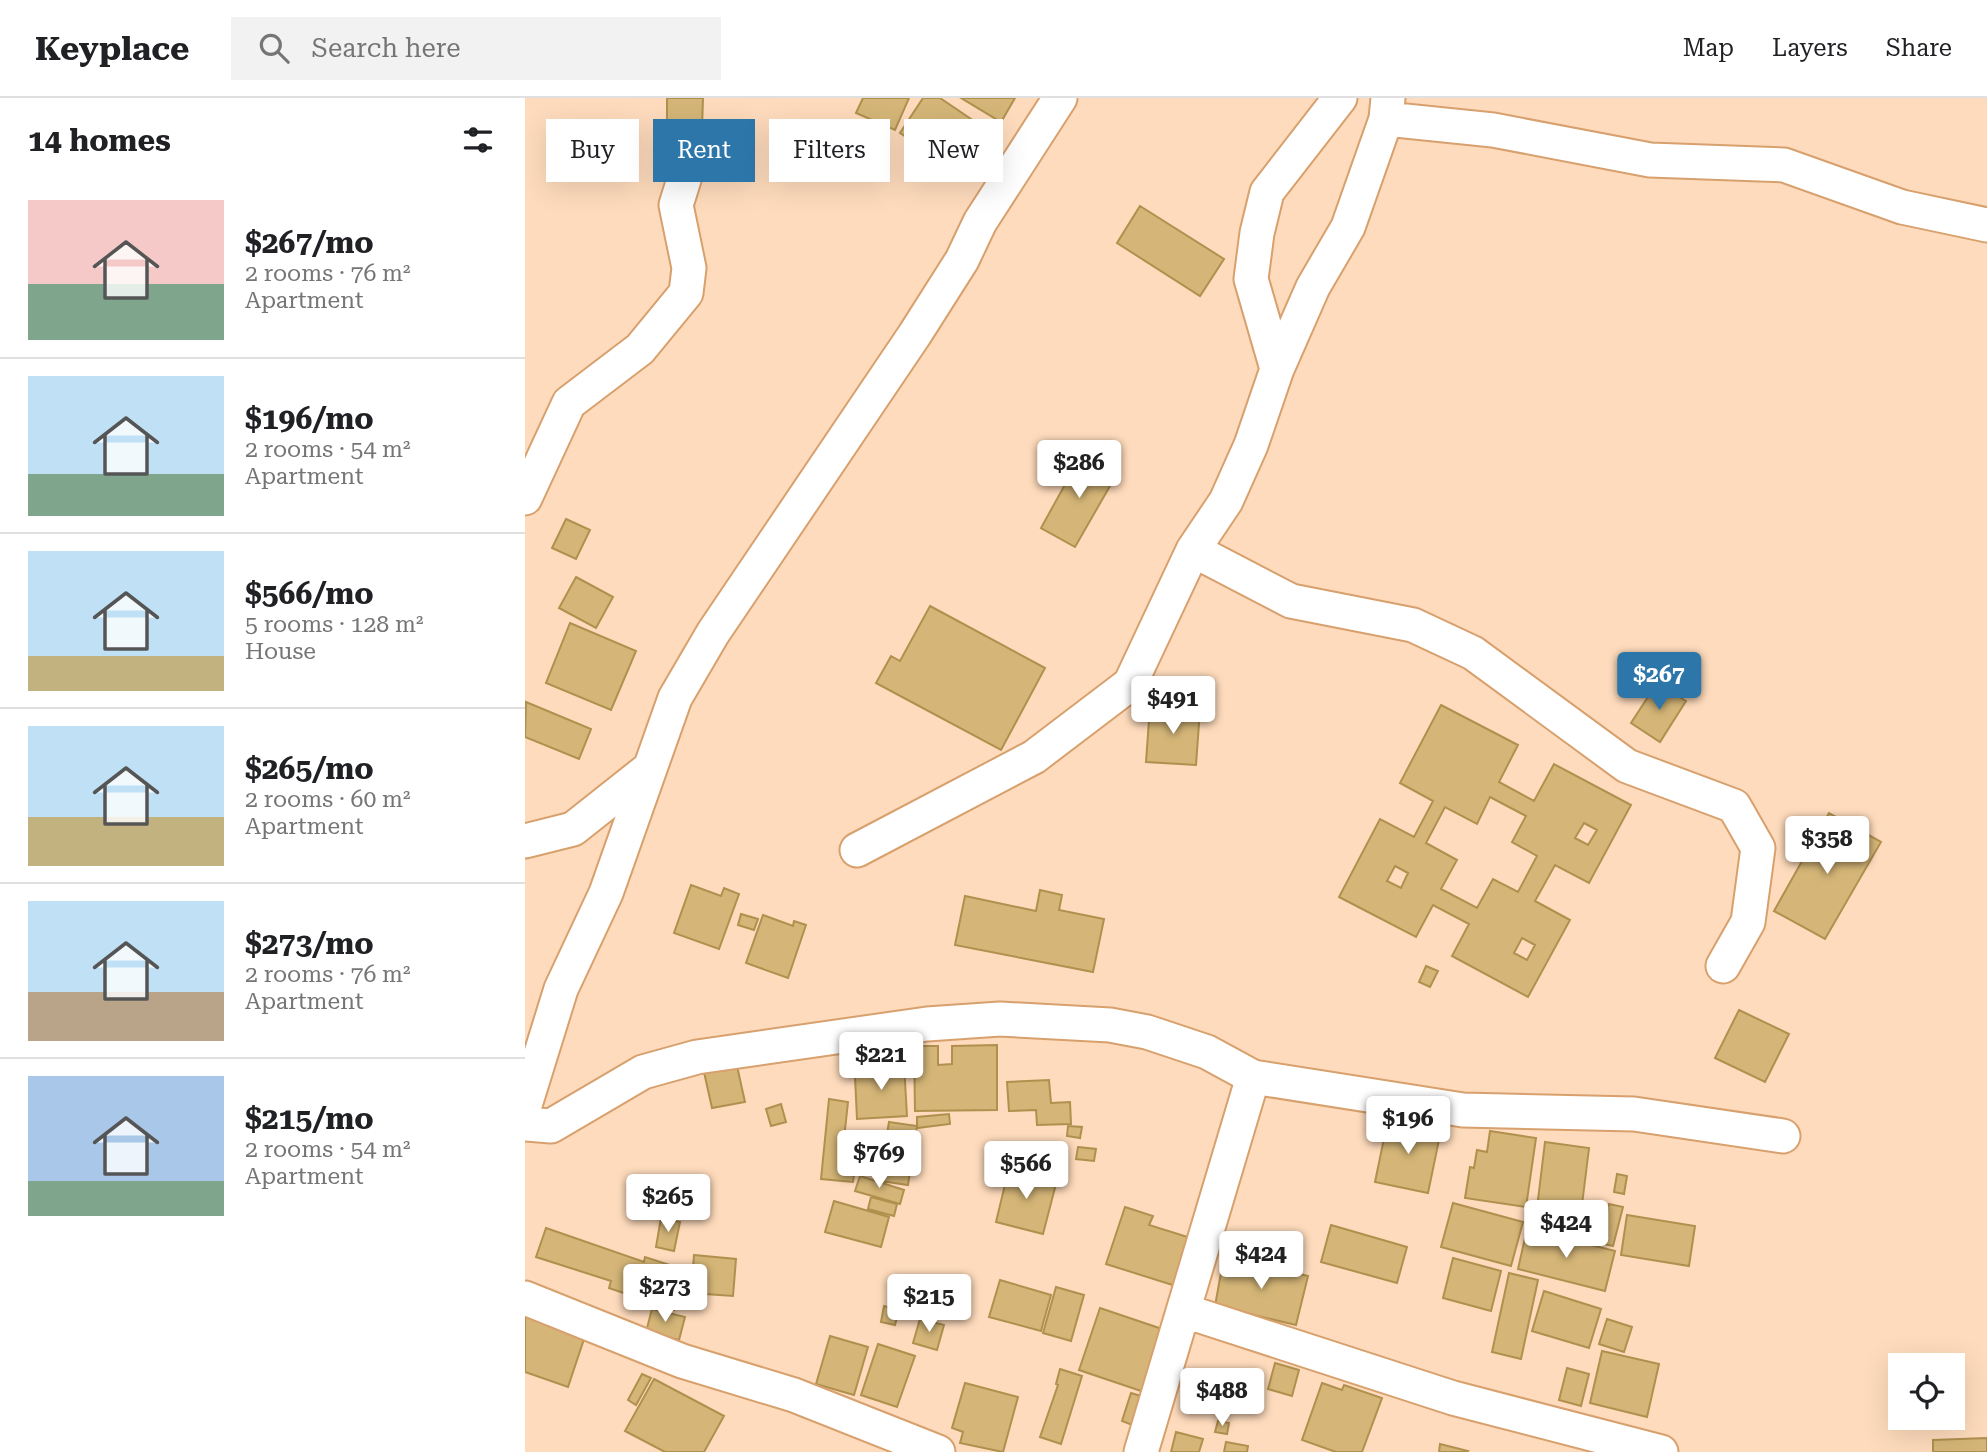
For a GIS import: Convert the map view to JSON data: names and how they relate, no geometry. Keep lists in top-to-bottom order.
{
  "page": {
    "header": "Keyplace",
    "search": "Search here",
    "nav": ["Map", "Layers", "Share"],
    "heading": "14 homes",
    "chip": [
      "Buy",
      "Rent",
      "Filters",
      "New"
    ],
    "list": [
      {
        "name": "$267/mo",
        "note": "2 rooms · 76 m² · Apartment"
      },
      {
        "name": "$196/mo",
        "note": "2 rooms · 54 m² · Apartment"
      },
      {
        "name": "$566/mo",
        "note": "5 rooms · 128 m² · House"
      },
      {
        "name": "$265/mo",
        "note": "2 rooms · 60 m² · Apartment"
      },
      {
        "name": "$273/mo",
        "note": "2 rooms · 76 m² · Apartment"
      },
      {
        "name": "$215/mo",
        "note": "2 rooms · 54 m² · Apartment"
      }
    ],
    "price": [
      "$286",
      "$267",
      "$491",
      "$358",
      "$221",
      "$196",
      "$769",
      "$566",
      "$265",
      "$424",
      "$424",
      "$273",
      "$215",
      "$488"
    ]
  }
}
